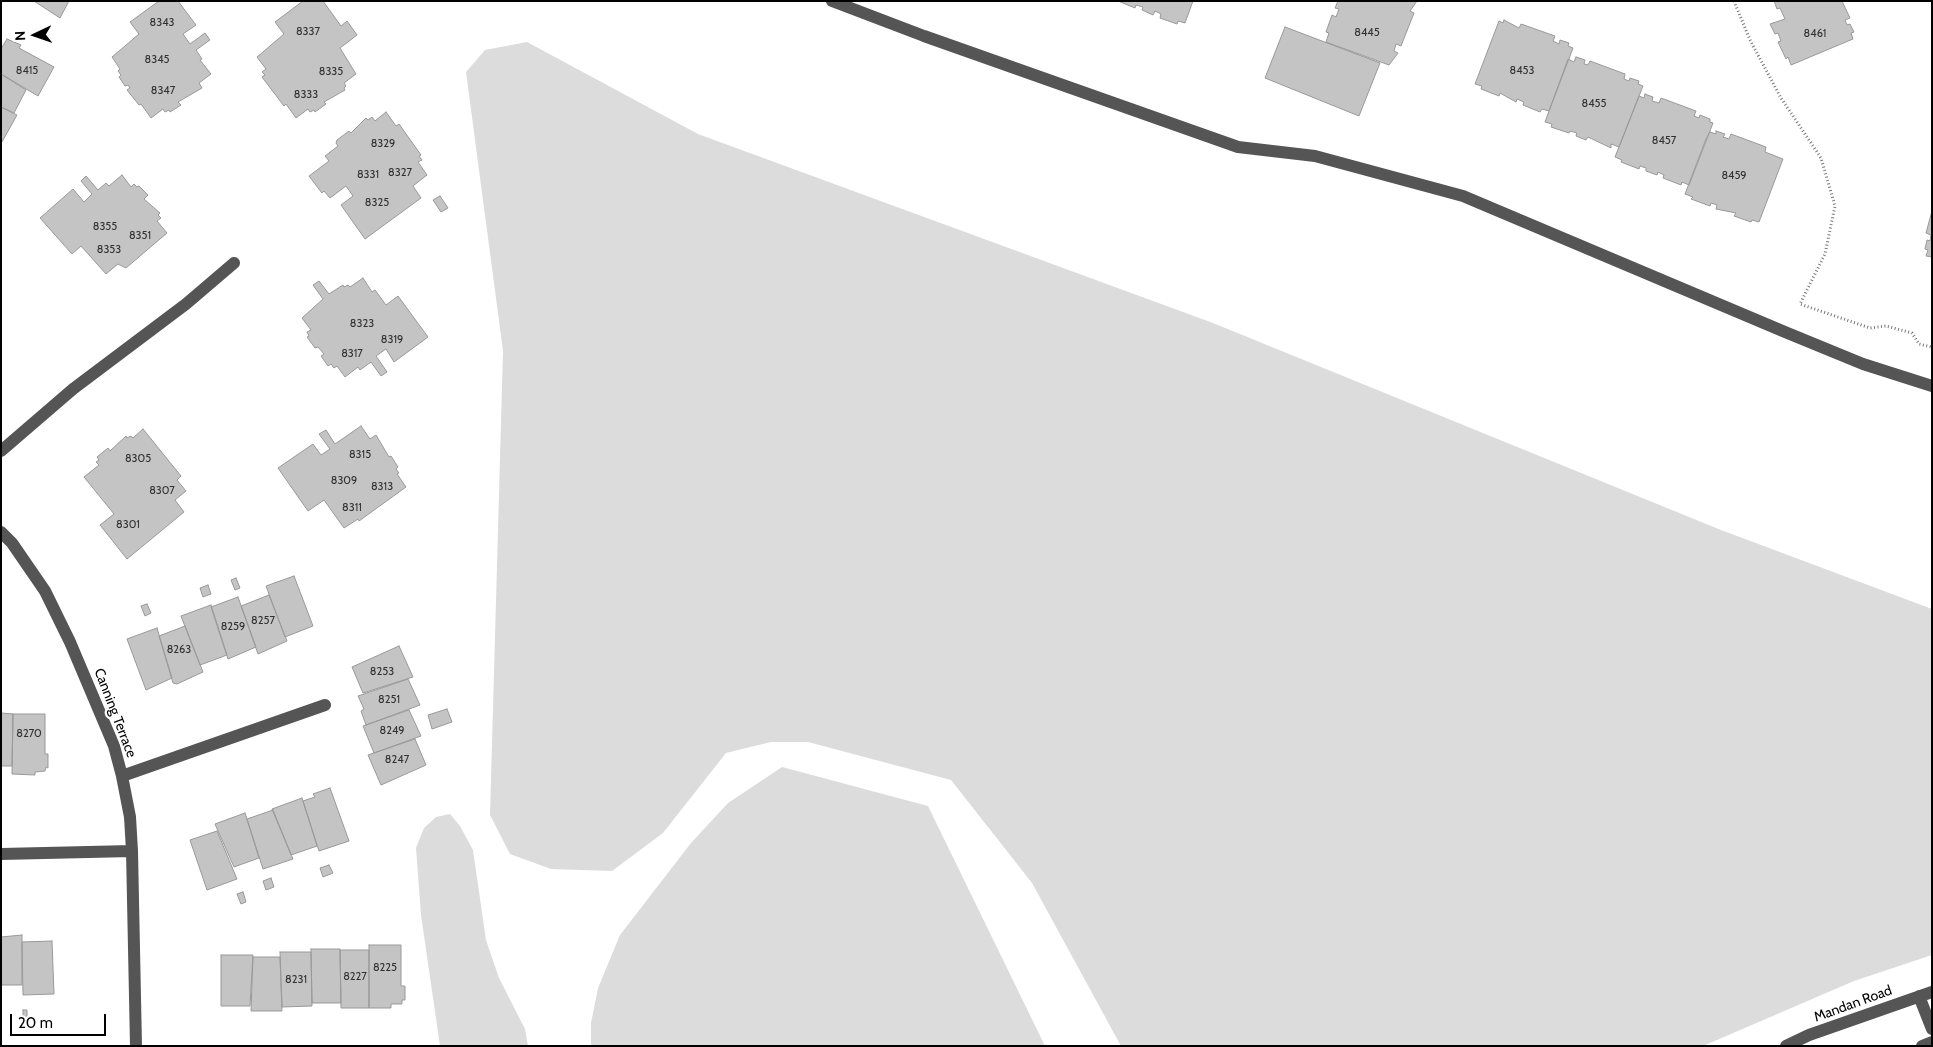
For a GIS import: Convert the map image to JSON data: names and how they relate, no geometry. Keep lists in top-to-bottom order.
{
  "streets": {
    "street": ["Canning Terrace", "Mandan Road"]
  },
  "house_numbers": [
    "8343",
    "8337",
    "8445",
    "8461",
    "8345",
    "8415",
    "8453",
    "8335",
    "8347",
    "8333",
    "8455",
    "8457",
    "8329",
    "8327",
    "8331",
    "8459",
    "8325",
    "8355",
    "8351",
    "8353",
    "8323",
    "8319",
    "8317",
    "8315",
    "8305",
    "8309",
    "8313",
    "8307",
    "8311",
    "8301",
    "8257",
    "8259",
    "8263",
    "8253",
    "8251",
    "8249",
    "8270",
    "8247",
    "8225",
    "8227",
    "8231"
  ],
  "scale_bar": "20 m",
  "north": "left"
}
